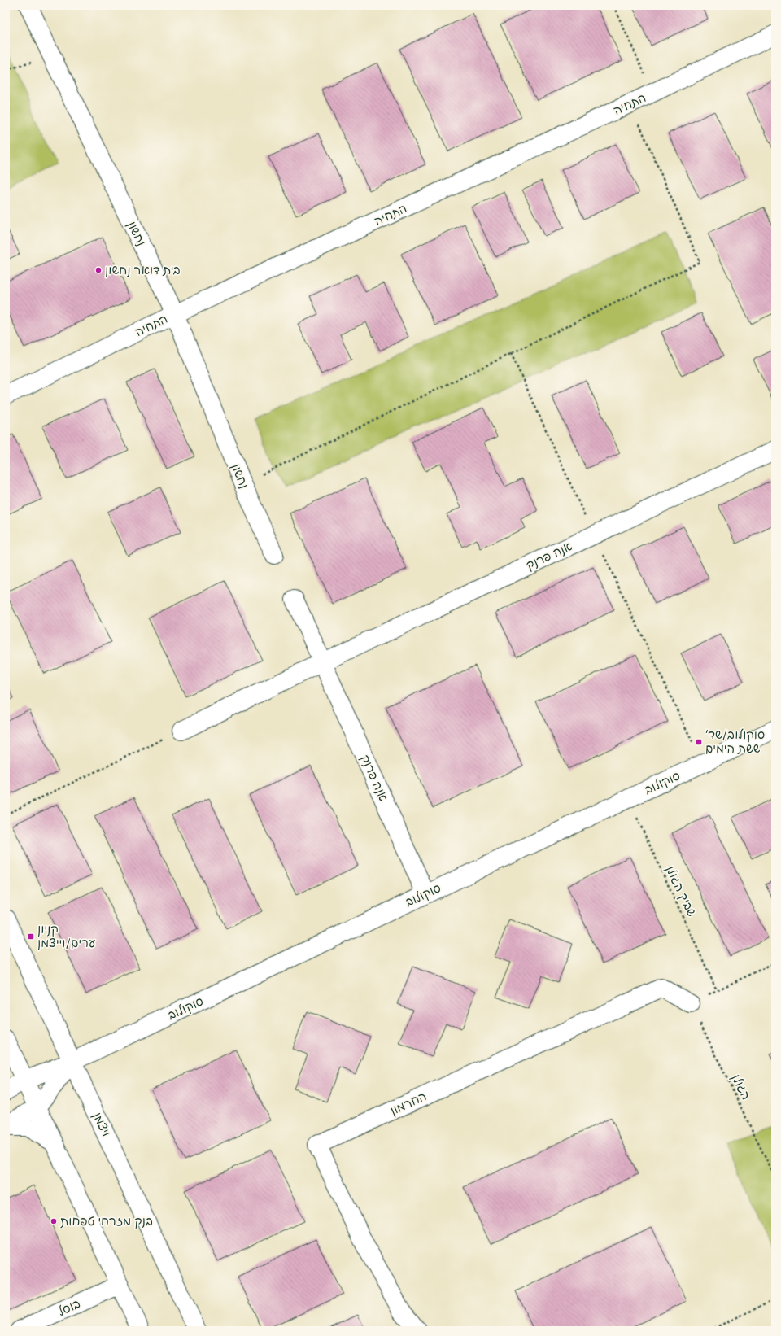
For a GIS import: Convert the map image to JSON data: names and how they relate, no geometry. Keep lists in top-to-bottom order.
{
  "streets": {
    "street": [
      "התחיה",
      "נחשון",
      "אנה פרנק",
      "סוקולוב",
      "החרמון",
      "ויצמן",
      "בוסל"
    ],
    "path": ["שביך הגולן", "הגולן"]
  },
  "crossings": [
    ["התחיה", "נחשון"],
    ["אנה פרנק", "סוקולוב"],
    ["סוקולוב", "שביך הגולן"],
    ["סוקולוב", "ויצמן"],
    ["הגולן", "החרמון"]
  ],
  "places": {
    "other": ["בית דואר נחשון", "בנק מזרחי טפחות"],
    "transit": ["סוקולוב/שד׳ ששת הימים", "קניון ערים/וייצמן"]
  }
}
